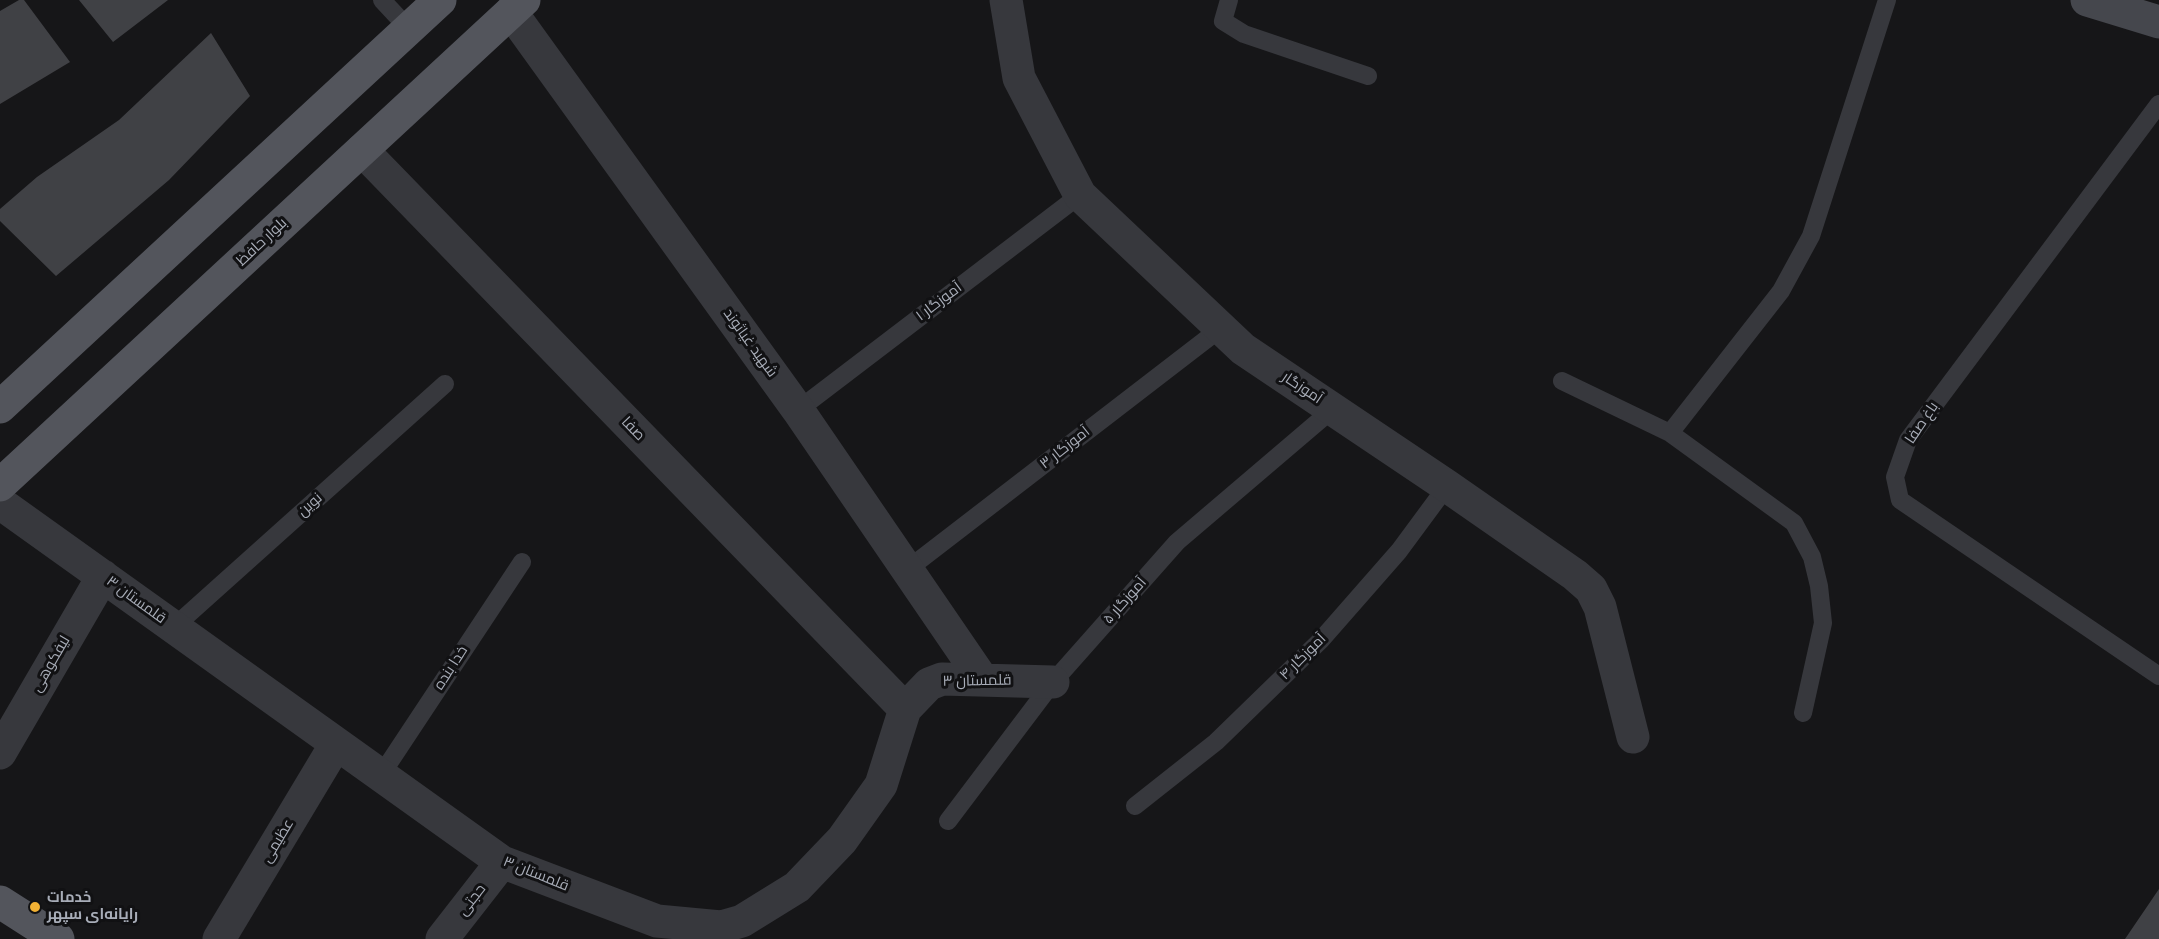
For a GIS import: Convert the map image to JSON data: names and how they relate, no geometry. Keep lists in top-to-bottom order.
{
  "streets": {
    "main road": ["بلوار حافظ"],
    "street": [
      "شهید غیاثوند",
      "آموزگار",
      "صفا",
      "قلمستان ۳",
      "لیفکوهی",
      "عظیمی",
      "حجتی"
    ],
    "lane": [
      "آموزگار ۱",
      "باغ صفا",
      "آموزگار ۳",
      "نوین",
      "آموزگار ۵",
      "آموزگار ۴",
      "خدا بنده"
    ]
  },
  "crossings": [
    ["بلوار حافظ", "شهید غیاثوند"],
    ["بلوار حافظ", "صفا"],
    ["آموزگار ۱", "شهید غیاثوند"],
    ["آموزگار ۱", "آموزگار"],
    ["شهید غیاثوند", "آموزگار ۳"],
    ["شهید غیاثوند", "قلمستان ۳"],
    ["آموزگار", "آموزگار ۳"],
    ["آموزگار", "آموزگار ۵"],
    ["آموزگار", "آموزگار ۴"],
    ["صفا", "قلمستان ۳"],
    ["نوین", "قلمستان ۳"],
    ["قلمستان ۳", "آموزگار ۵"],
    ["قلمستان ۳", "لیفکوهی"],
    ["قلمستان ۳", "خدا بنده"],
    ["قلمستان ۳", "عظیمی"],
    ["قلمستان ۳", "حجتی"]
  ],
  "places": ["خدمات رایانه‌ای سپهر"]
}
